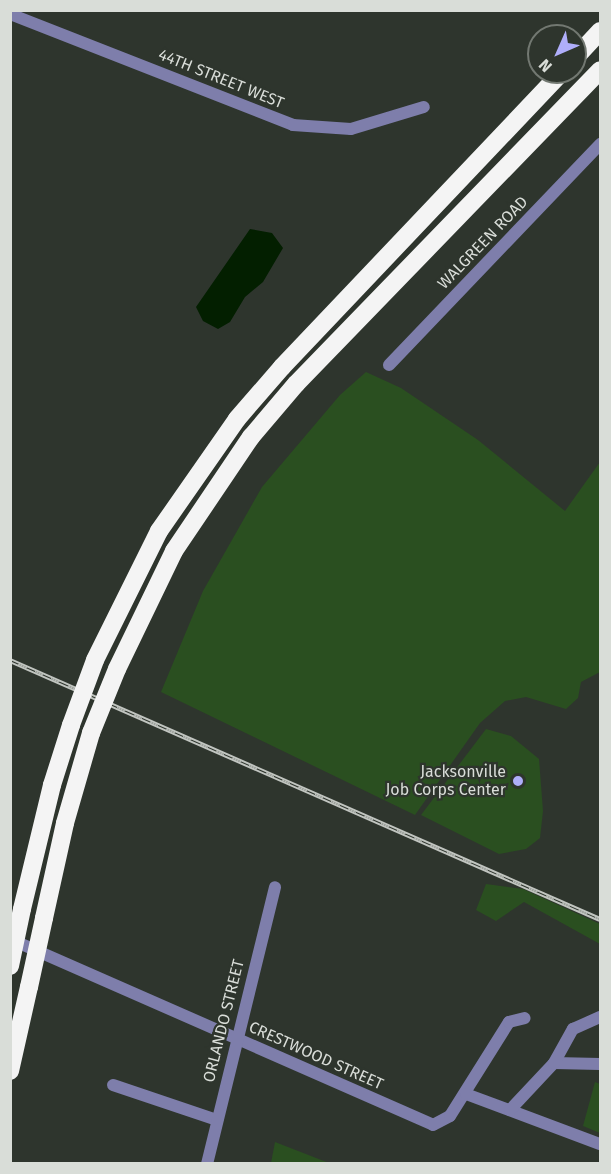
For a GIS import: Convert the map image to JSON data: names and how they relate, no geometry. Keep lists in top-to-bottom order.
{
  "streets": {
    "street": [
      "44TH STREET WEST",
      "WALGREEN ROAD",
      "ORLANDO STREET",
      "CRESTWOOD STREET"
    ]
  },
  "crossings": [
    ["ORLANDO STREET", "CRESTWOOD STREET"]
  ],
  "places": ["Jacksonville Job Corps Center"],
  "north": "bottom left"
}
